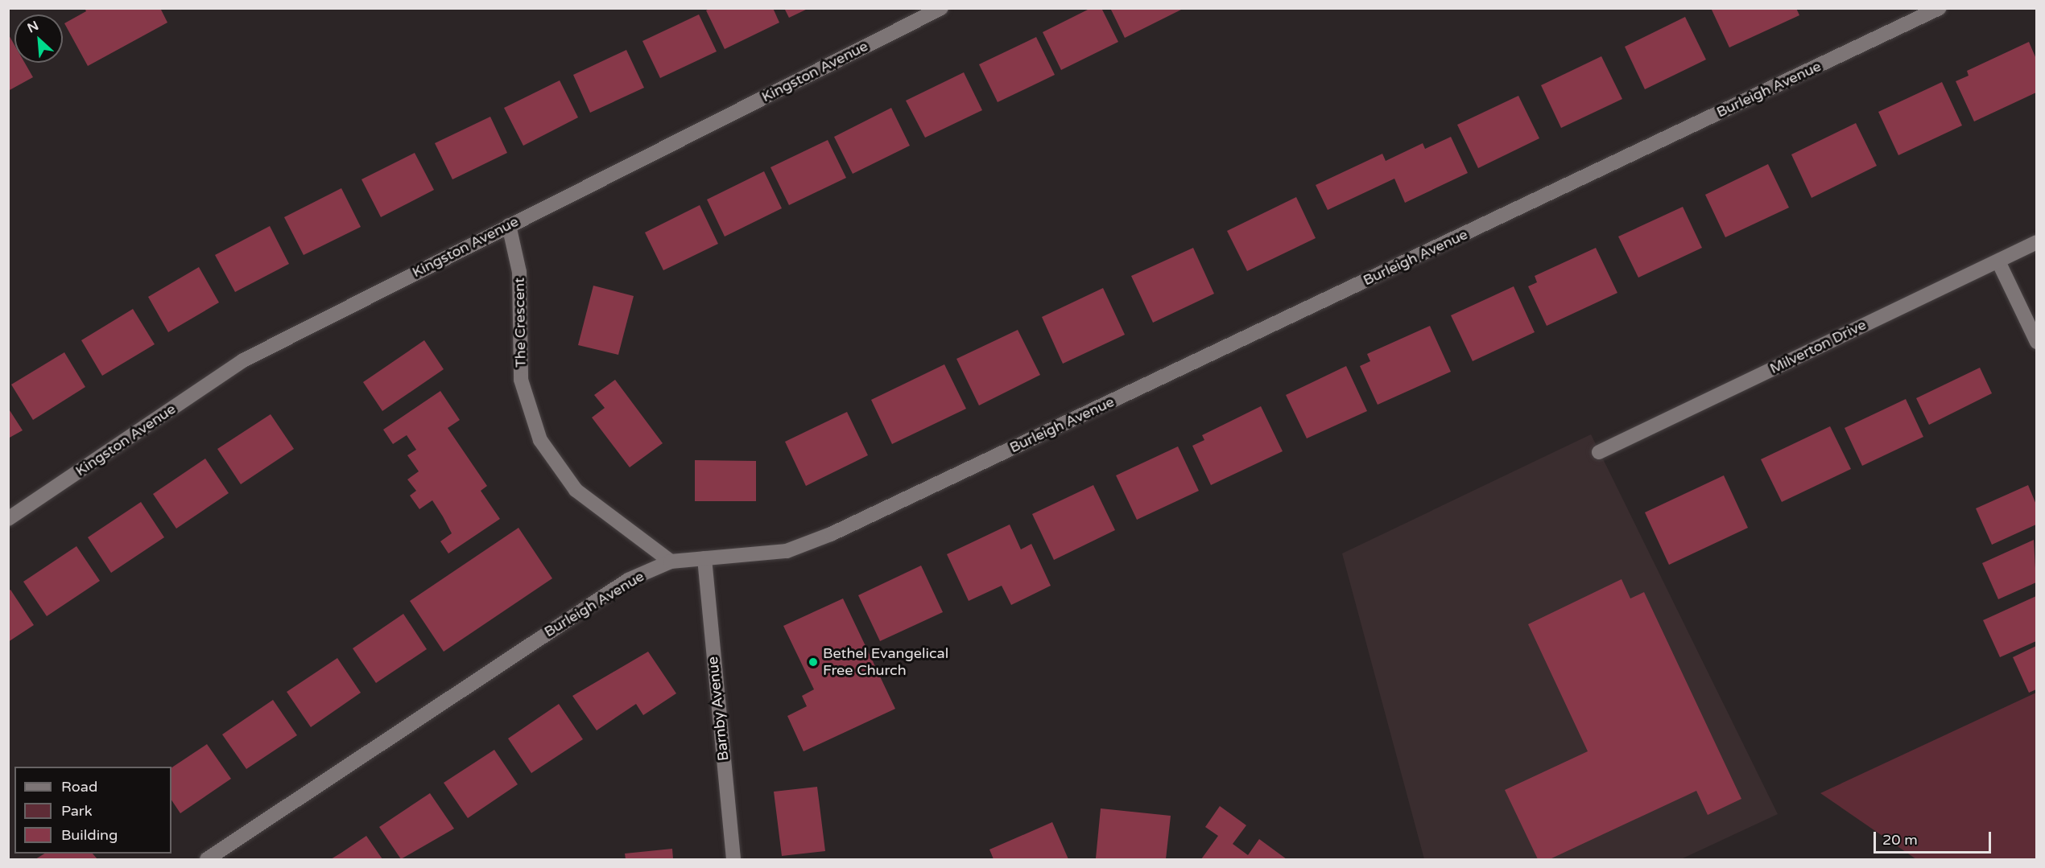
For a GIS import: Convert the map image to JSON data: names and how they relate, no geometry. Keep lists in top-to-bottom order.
{
  "streets": {
    "street": [
      "Kingston Avenue",
      "Burleigh Avenue",
      "The Crescent",
      "Milverton Drive",
      "Barnby Avenue"
    ]
  },
  "crossings": [
    ["Kingston Avenue", "The Crescent"],
    ["Burleigh Avenue", "The Crescent"],
    ["Burleigh Avenue", "Barnby Avenue"]
  ],
  "places": ["Bethel Evangelical Free Church"],
  "legend": ["Road", "Park", "Building"],
  "scale_bar": "20 m",
  "north": "top left"
}
